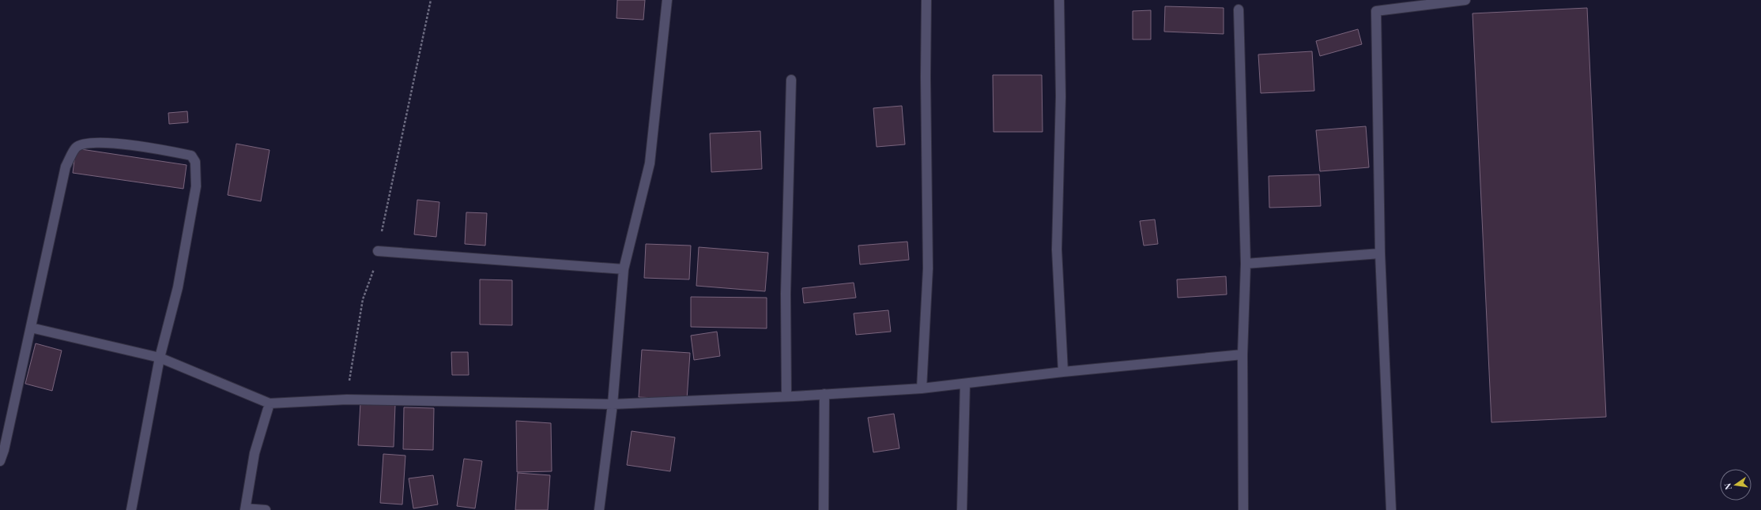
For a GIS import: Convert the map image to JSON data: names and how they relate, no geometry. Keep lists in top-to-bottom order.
{
  "north": "left"
}
